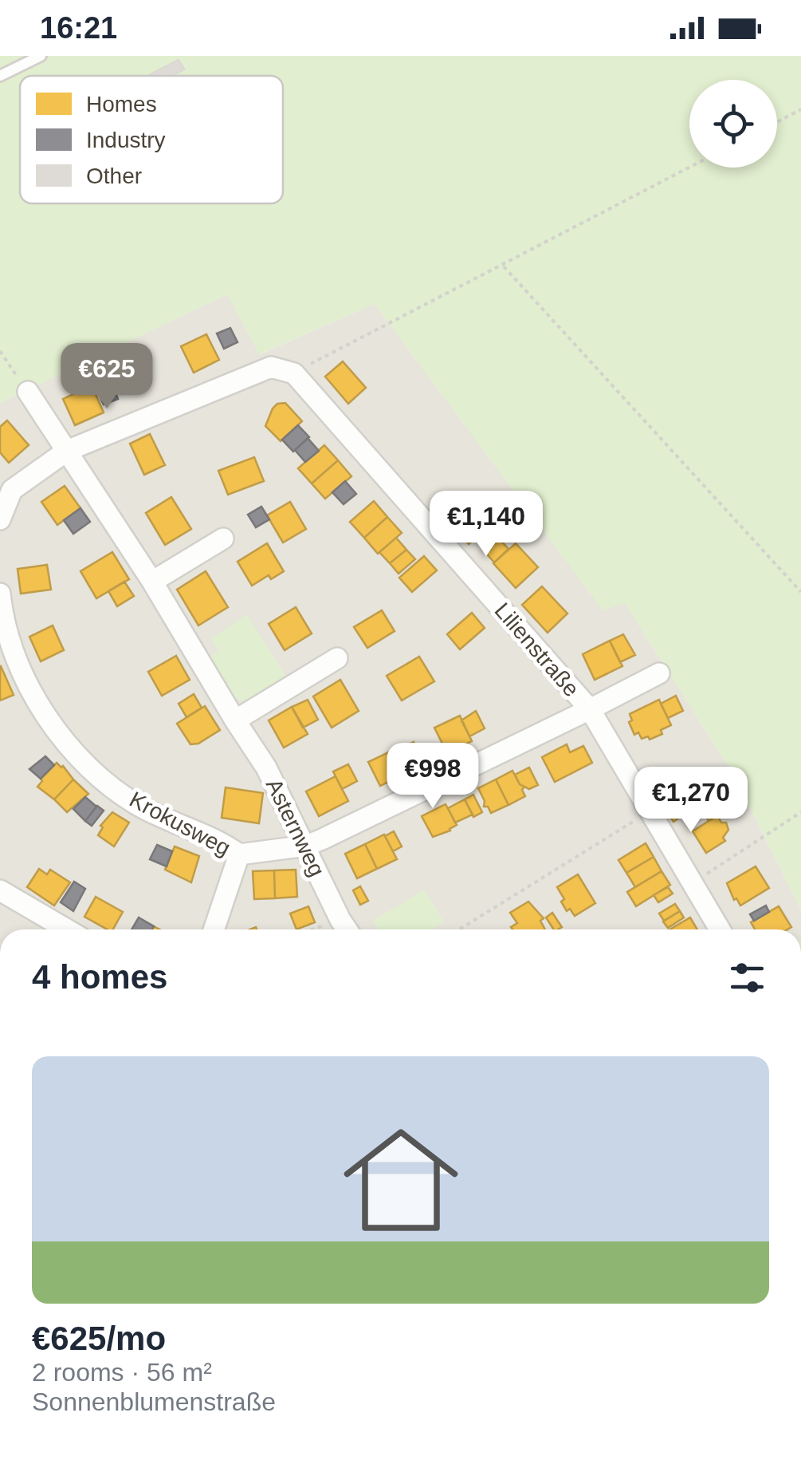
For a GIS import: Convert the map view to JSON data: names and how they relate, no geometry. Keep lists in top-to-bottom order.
{
  "streets": {
    "street": ["Lilienstraße", "Krokusweg", "Asternweg"]
  },
  "legend": ["Homes", "Industry", "Other"],
  "page": {
    "status": "16:21",
    "price": [
      "€625",
      "€1,140",
      "€998",
      "€1,270"
    ],
    "heading": "4 homes",
    "list": [
      {
        "name": "€625/mo",
        "note": "2 rooms · 56 m² · Sonnenblumenstraße"
      }
    ]
  }
}
